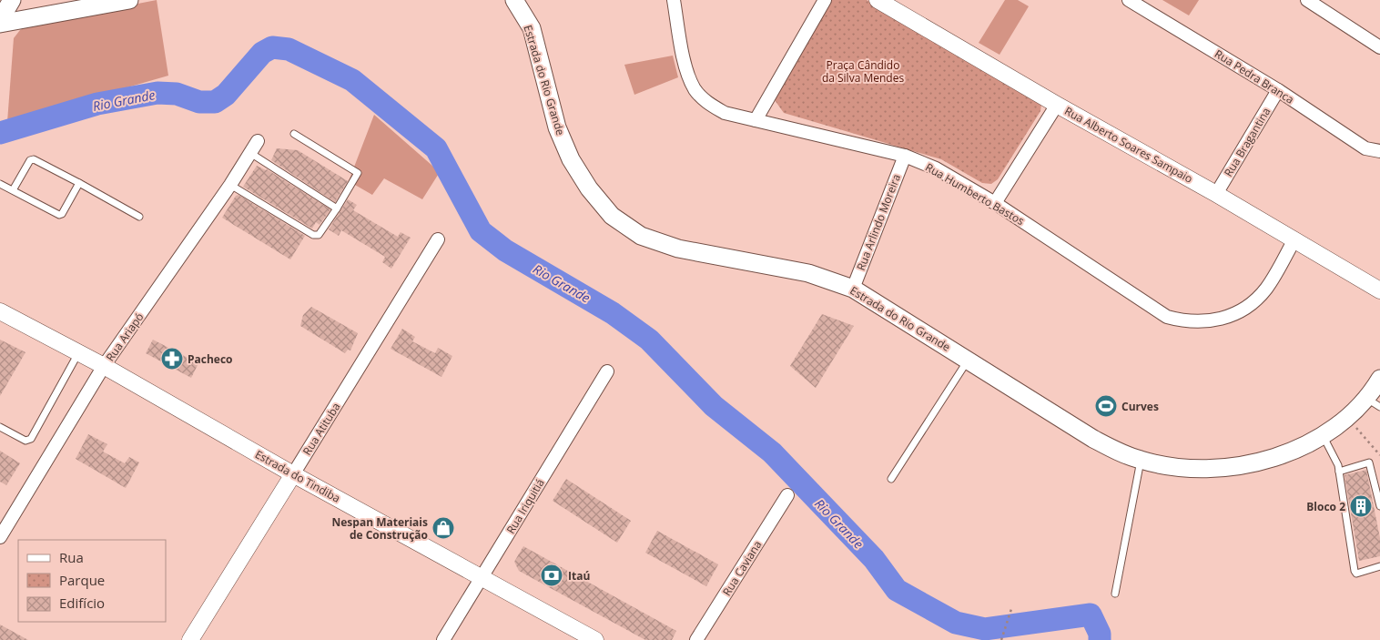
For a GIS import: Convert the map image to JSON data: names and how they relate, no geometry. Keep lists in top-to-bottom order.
{
  "streets": {
    "main road": ["Estrada do Rio Grande"],
    "street": [
      "Rua Pedra Branca",
      "Rua Bragantina",
      "Rua Alberto Soares Sampaio",
      "Rua Humberto Bastos",
      "Rua Arlindo Moreira",
      "Rua Ariapó",
      "Rua Atituba",
      "Estrada do Tindiba",
      "Rua Iriquitiá",
      "Rua Caviana"
    ]
  },
  "crossings": [
    ["Rua Pedra Branca", "Rua Bragantina"],
    ["Estrada do Rio Grande", "Rua Arlindo Moreira"],
    ["Rua Bragantina", "Rua Alberto Soares Sampaio"],
    ["Rua Alberto Soares Sampaio", "Rua Humberto Bastos"],
    ["Rua Humberto Bastos", "Rua Arlindo Moreira"],
    ["Rua Ariapó", "Estrada do Tindiba"],
    ["Rua Atituba", "Estrada do Tindiba"],
    ["Estrada do Tindiba", "Rua Iriquitiá"]
  ],
  "water": ["Rio Grande"],
  "parks": ["Praça Cândido da Silva Mendes"],
  "places": {
    "pharmacy": ["Pacheco"],
    "sports": ["Curves"],
    "building": ["Bloco 2"],
    "shop": ["Nespan Materiais de Construção"],
    "bank": ["Itaú"]
  },
  "legend": ["Rua", "Parque", "Edifício"]
}
